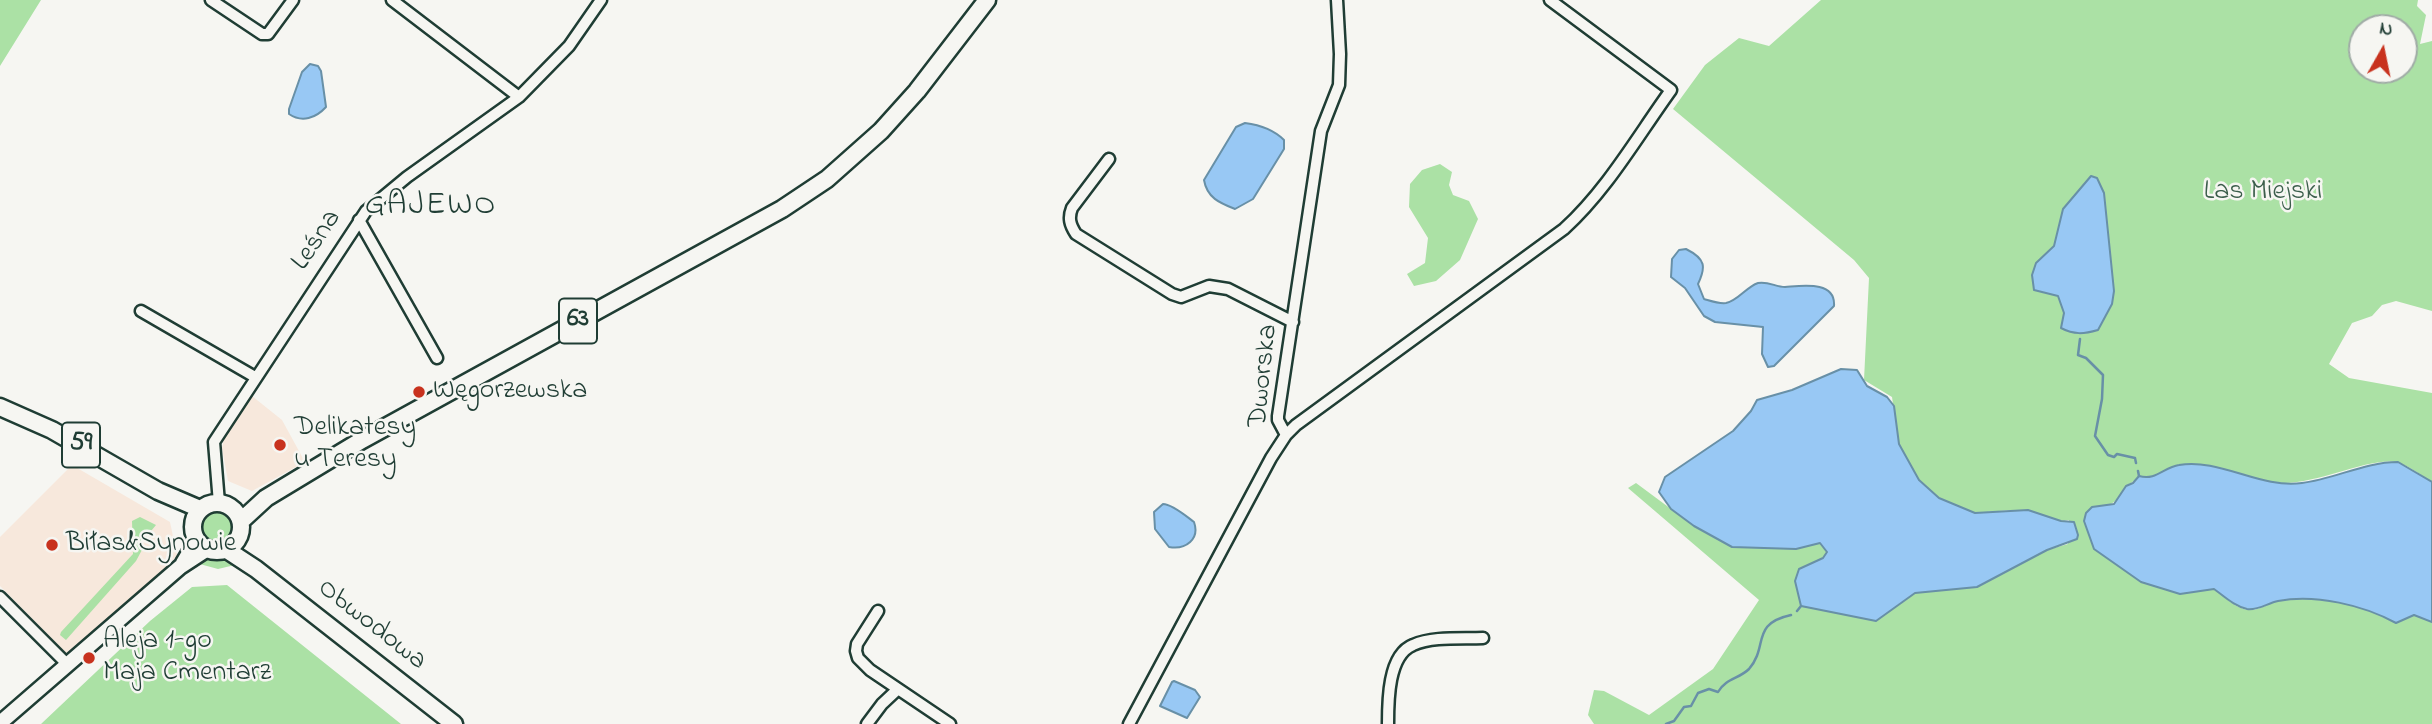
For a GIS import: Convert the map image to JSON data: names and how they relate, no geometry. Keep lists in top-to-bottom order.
{
  "streets": {
    "main road": ["63", "59", "Obwodowa"],
    "street": ["Leśna", "Dworska"]
  },
  "crossings": [
    ["Leśna", "63"],
    ["Leśna", "59"],
    ["Leśna", "Obwodowa"],
    ["63", "59"],
    ["63", "Obwodowa"],
    ["59", "Obwodowa"]
  ],
  "districts": ["GAJEWO"],
  "parks": ["Las Miejski"],
  "places": [
    "Węgorzewska",
    "Delikatesy u Teresy",
    "Biłas&Synowie",
    "Aleja 1-go Maja Cmentarz"
  ],
  "north": "top"
}
